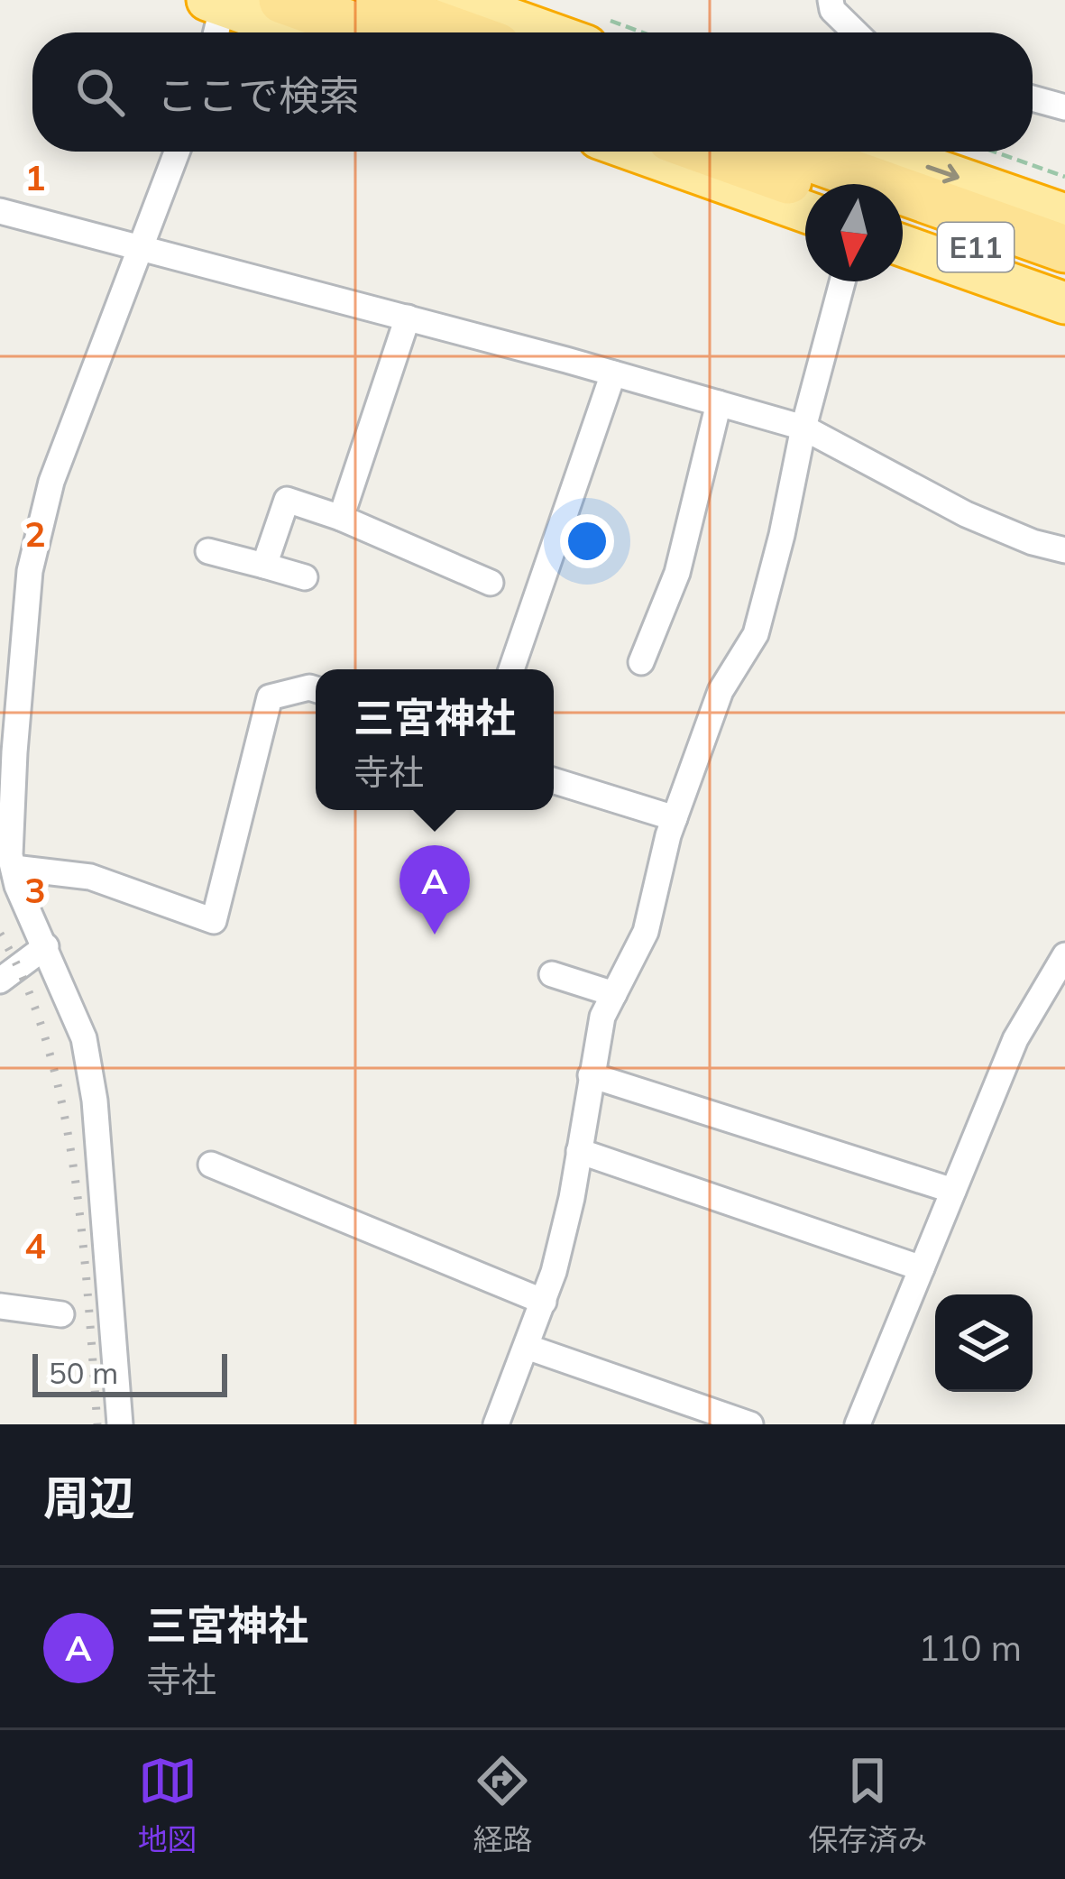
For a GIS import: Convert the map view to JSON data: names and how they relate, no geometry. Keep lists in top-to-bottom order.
{
  "streets": {
    "highway": ["E11"]
  },
  "scale_bar": "50 m",
  "north": "bottom",
  "page": {
    "search": "ここで検索",
    "popup": ["三宮神社", "寺社"],
    "pins": "A",
    "scale": "50 m",
    "heading": "周辺",
    "list": [
      {
        "mark": "A",
        "name": "三宮神社",
        "note": "寺社",
        "value": "110 m"
      }
    ],
    "nav": ["地図", "経路", "保存済み"]
  },
  "grid": {
    "rows": [
      "1",
      "2",
      "3",
      "4"
    ]
  }
}
